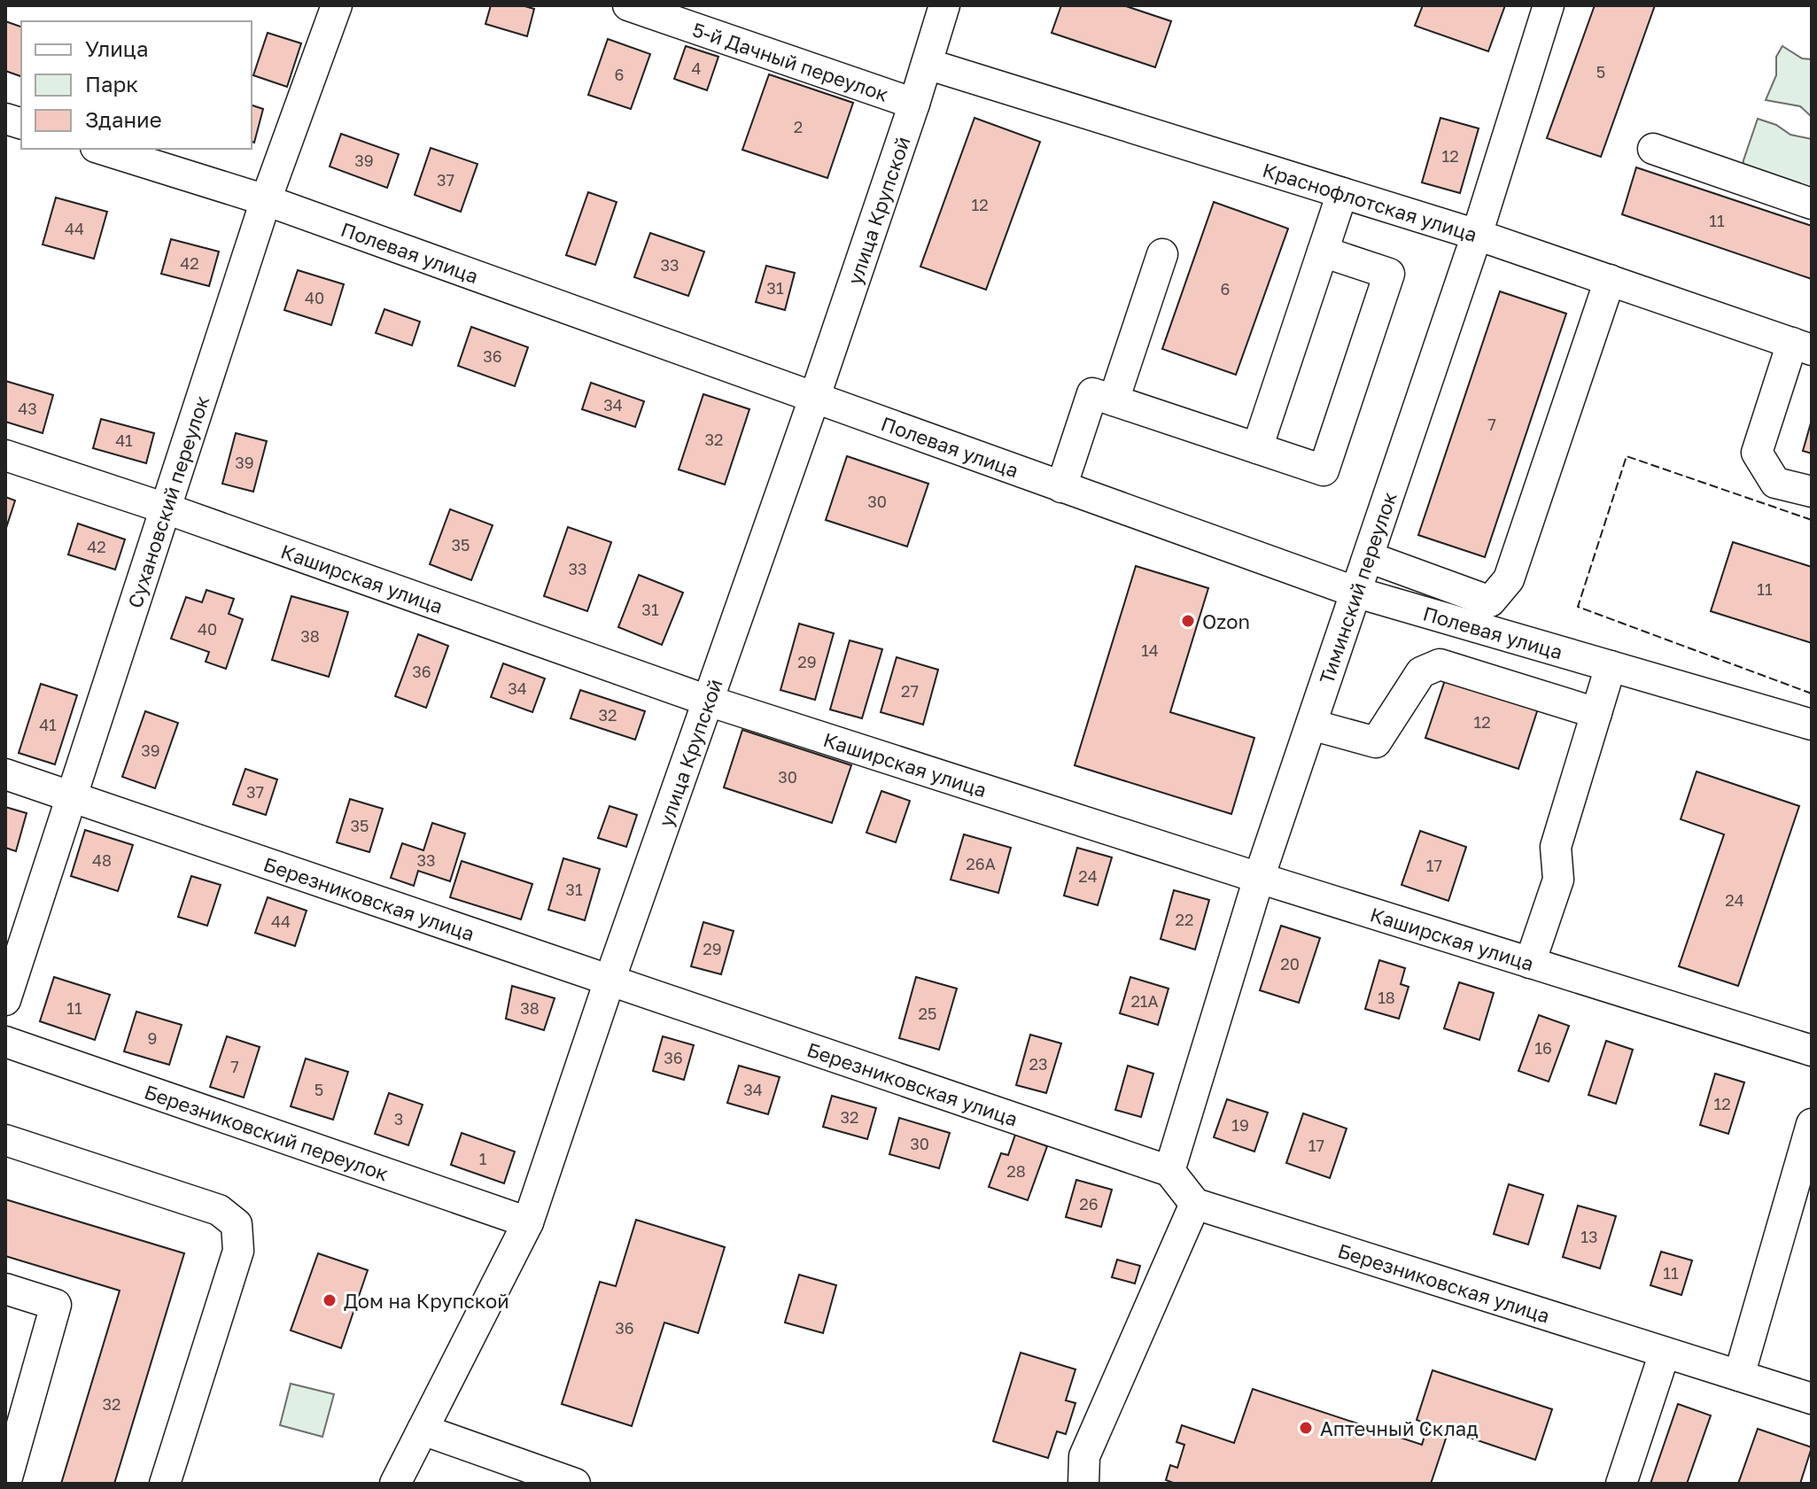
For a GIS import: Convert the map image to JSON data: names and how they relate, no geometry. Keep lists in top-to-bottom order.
{
  "streets": {
    "street": [
      "5-й Дачный переулок",
      "Краснофлотская улица",
      "улица Крупской",
      "Полевая улица",
      "Сухановский переулок",
      "Каширская улица",
      "Тиминский переулок",
      "Березниковская улица",
      "Березниковский переулок"
    ]
  },
  "crossings": [
    ["5-й Дачный переулок", "улица Крупской"],
    ["Краснофлотская улица", "улица Крупской"],
    ["Краснофлотская улица", "Тиминский переулок"],
    ["улица Крупской", "Полевая улица"],
    ["улица Крупской", "Каширская улица"],
    ["улица Крупской", "Березниковская улица"],
    ["улица Крупской", "Березниковский переулок"],
    ["Полевая улица", "Сухановский переулок"],
    ["Полевая улица", "Тиминский переулок"],
    ["Сухановский переулок", "Каширская улица"],
    ["Сухановский переулок", "Березниковская улица"],
    ["Каширская улица", "Тиминский переулок"],
    ["Тиминский переулок", "Березниковская улица"]
  ],
  "places": ["Ozon", "Дом на Крупской", "Аптечный Склад"],
  "house_numbers": [
    "4",
    "5",
    "6",
    "2",
    "12",
    "39",
    "37",
    "12",
    "11",
    "44",
    "42",
    "33",
    "31",
    "6",
    "40",
    "36",
    "34",
    "43",
    "7",
    "32",
    "41",
    "39",
    "30",
    "35",
    "42",
    "33",
    "11",
    "31",
    "40",
    "38",
    "14",
    "29",
    "36",
    "34",
    "27",
    "32",
    "12",
    "41",
    "39",
    "30",
    "37",
    "35",
    "48",
    "33",
    "26А",
    "17",
    "24",
    "31",
    "24",
    "22",
    "44",
    "29",
    "20",
    "18",
    "21А",
    "11",
    "38",
    "25",
    "9",
    "16",
    "36",
    "23",
    "7",
    "5",
    "34",
    "12",
    "32",
    "3",
    "19",
    "30",
    "17",
    "1",
    "28",
    "26",
    "13",
    "11",
    "36",
    "32"
  ],
  "legend": ["Улица", "Парк", "Здание"]
}
